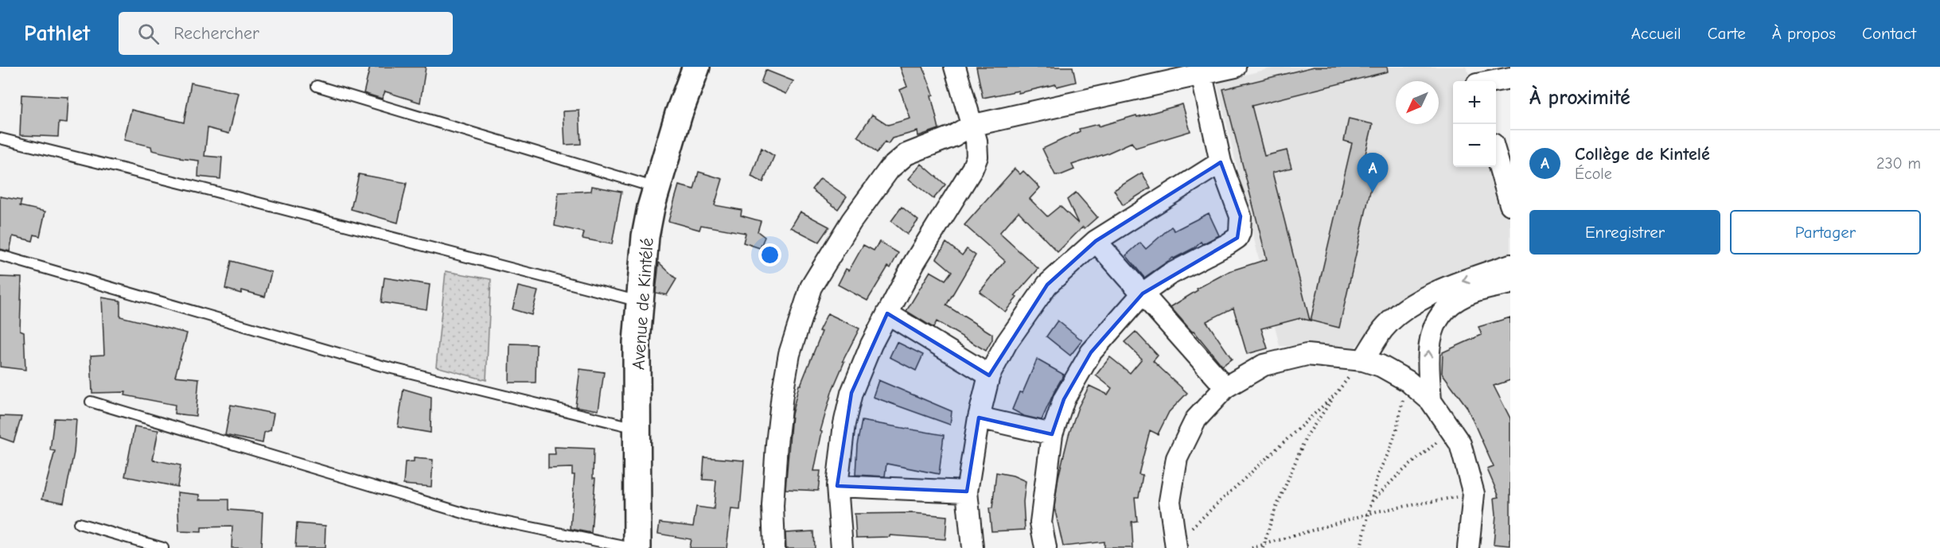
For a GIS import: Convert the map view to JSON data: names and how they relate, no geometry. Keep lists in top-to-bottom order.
{
  "streets": {
    "main road": ["Avenue de Kintélé"]
  },
  "north": "bottom left",
  "page": {
    "header": "Pathlet",
    "search": "Rechercher",
    "nav": [
      "Accueil",
      "Carte",
      "À propos",
      "Contact"
    ],
    "heading": "À proximité",
    "map_buttons": ["+", "−"],
    "list": [
      {
        "mark": "A",
        "name": "Collège de Kintelé",
        "note": "École",
        "value": "230 m"
      }
    ],
    "pins": "A",
    "buttons": ["Enregistrer", "Partager"]
  }
}
